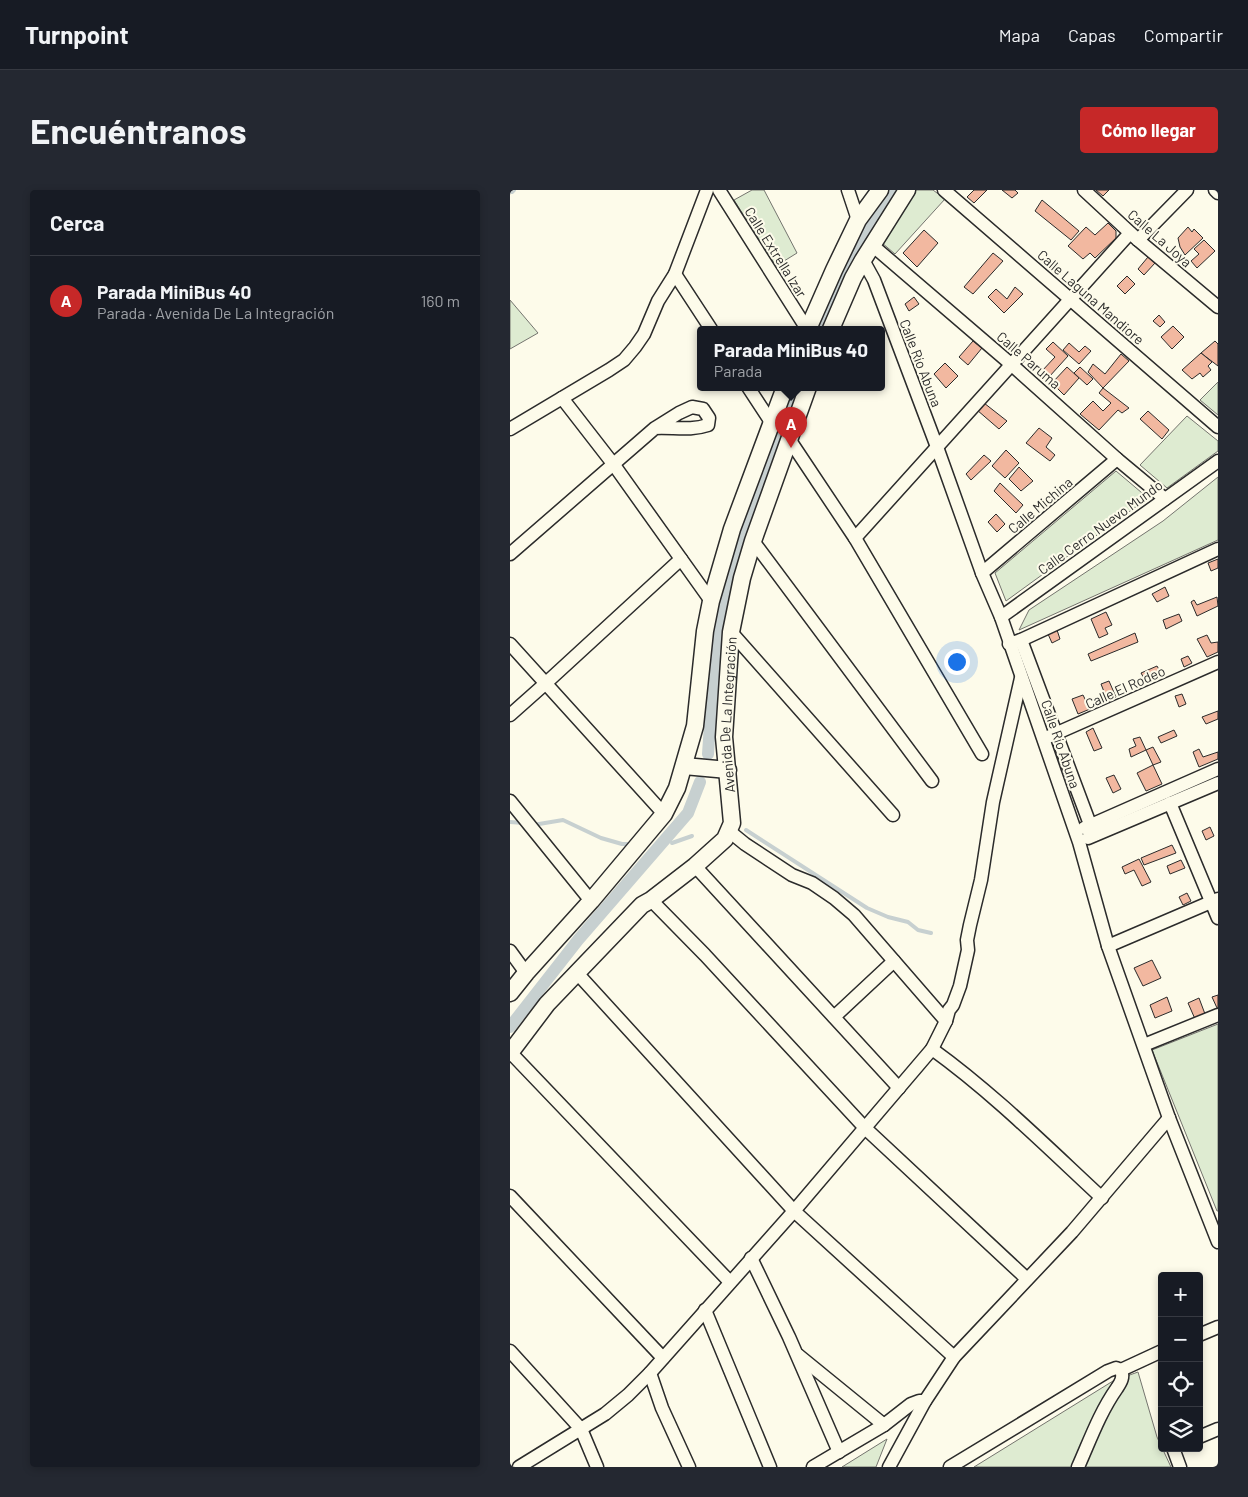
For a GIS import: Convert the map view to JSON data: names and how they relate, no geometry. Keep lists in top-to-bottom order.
{
  "streets": {
    "main road": ["Avenida De La Integración"],
    "street": [
      "Calle La Joya",
      "Calle Extrella Izar",
      "Calle Laguna Mandiore",
      "Calle Paruma",
      "Calle Río Abuna",
      "Calle Michina",
      "Calle Cerro Nuevo Mundo",
      "Calle El Rodeo"
    ]
  },
  "crossings": [
    ["Calle Paruma", "Calle Michina"],
    ["Calle Paruma", "Calle Cerro Nuevo Mundo"],
    ["Calle Río Abuna", "Calle Michina"],
    ["Calle Río Abuna", "Calle Cerro Nuevo Mundo"],
    ["Calle Río Abuna", "Calle El Rodeo"]
  ],
  "page": {
    "header": "Turnpoint",
    "nav": ["Mapa", "Capas", "Compartir"],
    "buttons": "Cómo llegar",
    "title": "Encuéntranos",
    "heading": "Cerca",
    "list": [
      {
        "mark": "A",
        "name": "Parada MiniBus 40",
        "note": "Parada · Avenida De La Integración",
        "value": "160 m"
      }
    ],
    "popup": ["Parada MiniBus 40", "Parada"],
    "pins": "A",
    "map_buttons": ["+", "−"]
  }
}
